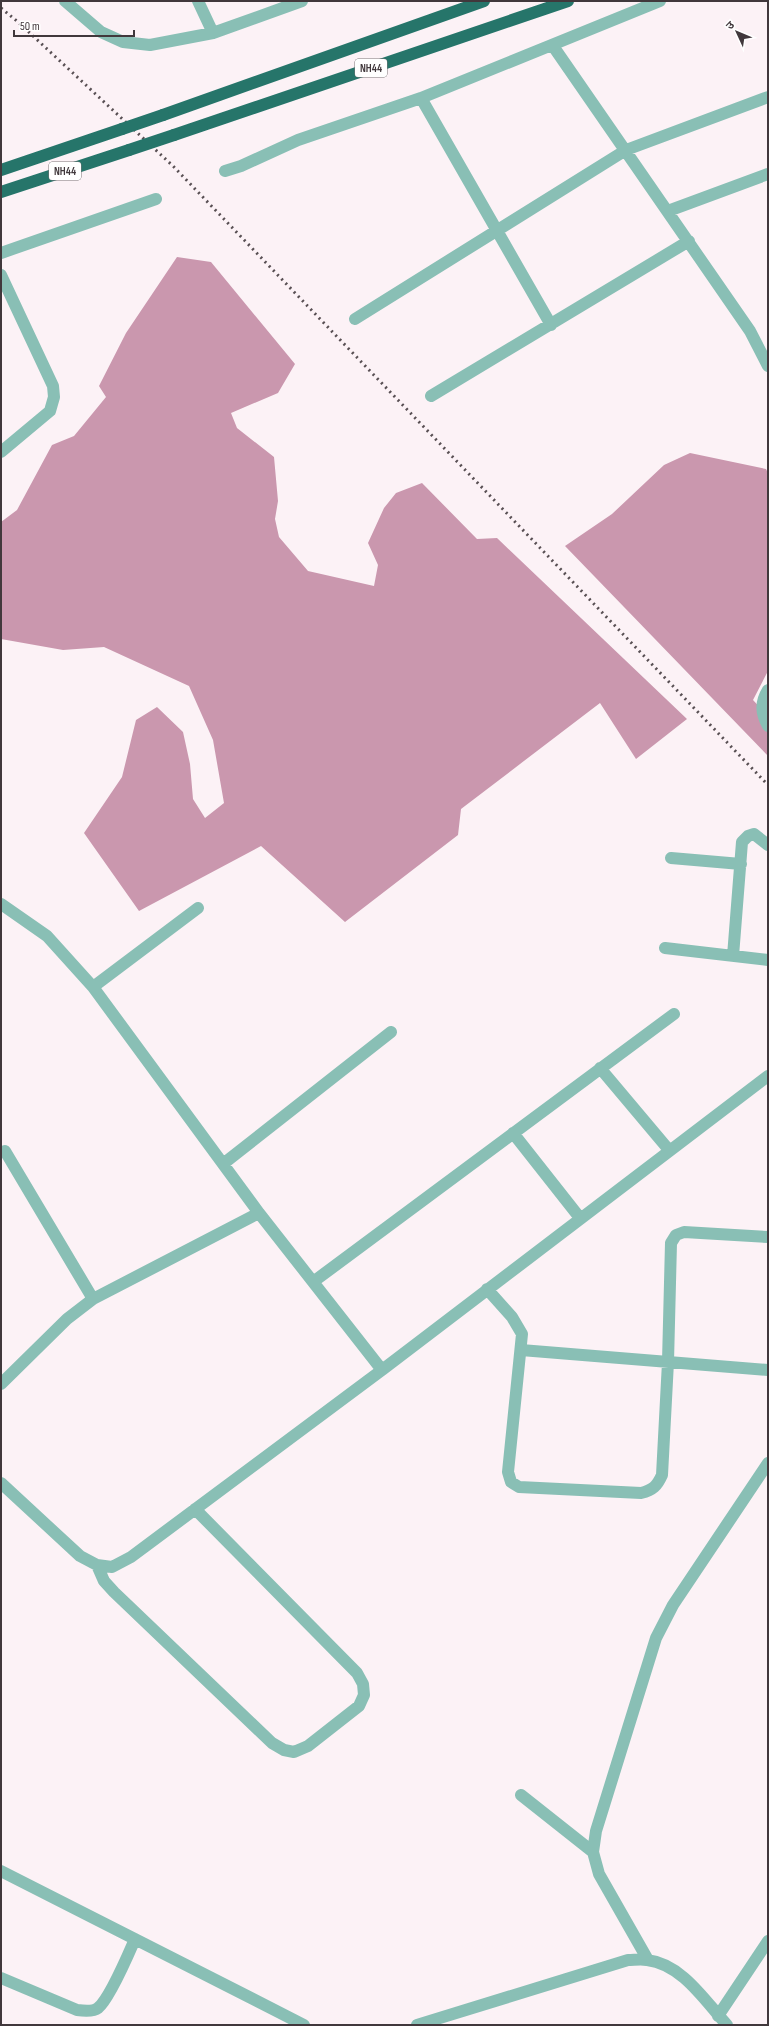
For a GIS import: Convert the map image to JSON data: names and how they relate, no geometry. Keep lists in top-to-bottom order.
{
  "streets": {
    "highway": ["NH44"]
  },
  "scale_bar": "50 m",
  "north": "top left"
}
